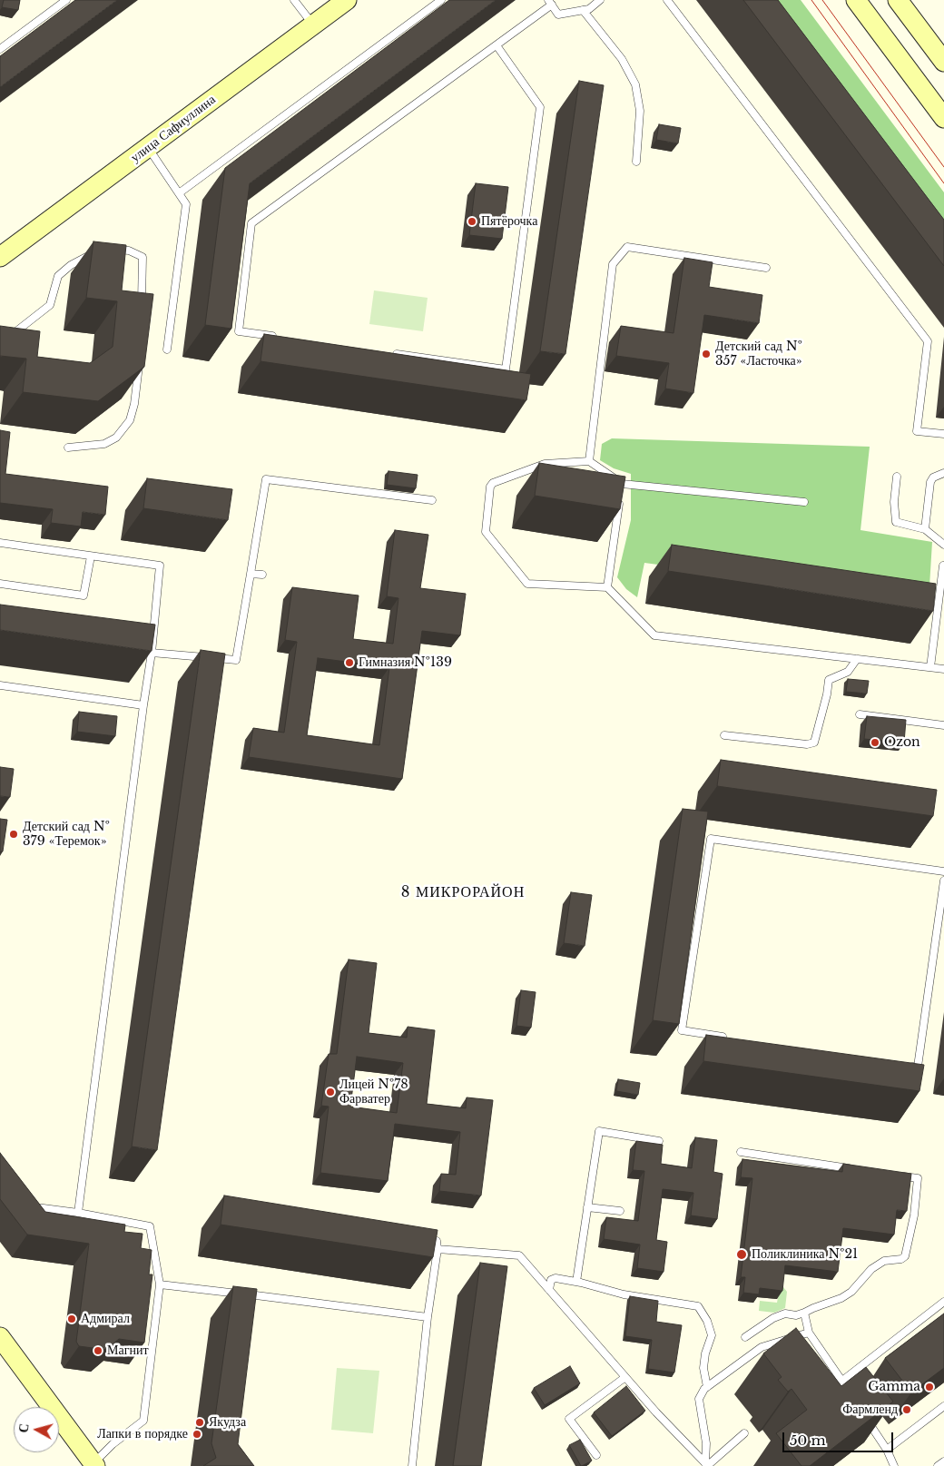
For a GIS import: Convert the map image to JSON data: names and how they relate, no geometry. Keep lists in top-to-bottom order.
{
  "streets": {
    "street": ["улица Сафиуллина"]
  },
  "districts": ["8 МИКРОРАЙОН"],
  "places": [
    "Пятёрочка",
    "Детский сад № 357 «Ласточка»",
    "Гимназия №139",
    "Ozon",
    "Детский сад № 379 «Теремок»",
    "Лицей №78 Фарватер",
    "Поликлиника №21",
    "Адмирал",
    "Магнит",
    "Gamma",
    "Фармленд",
    "Якудза",
    "Лапки в порядке"
  ],
  "scale_bar": "50 m",
  "north": "left"
}
